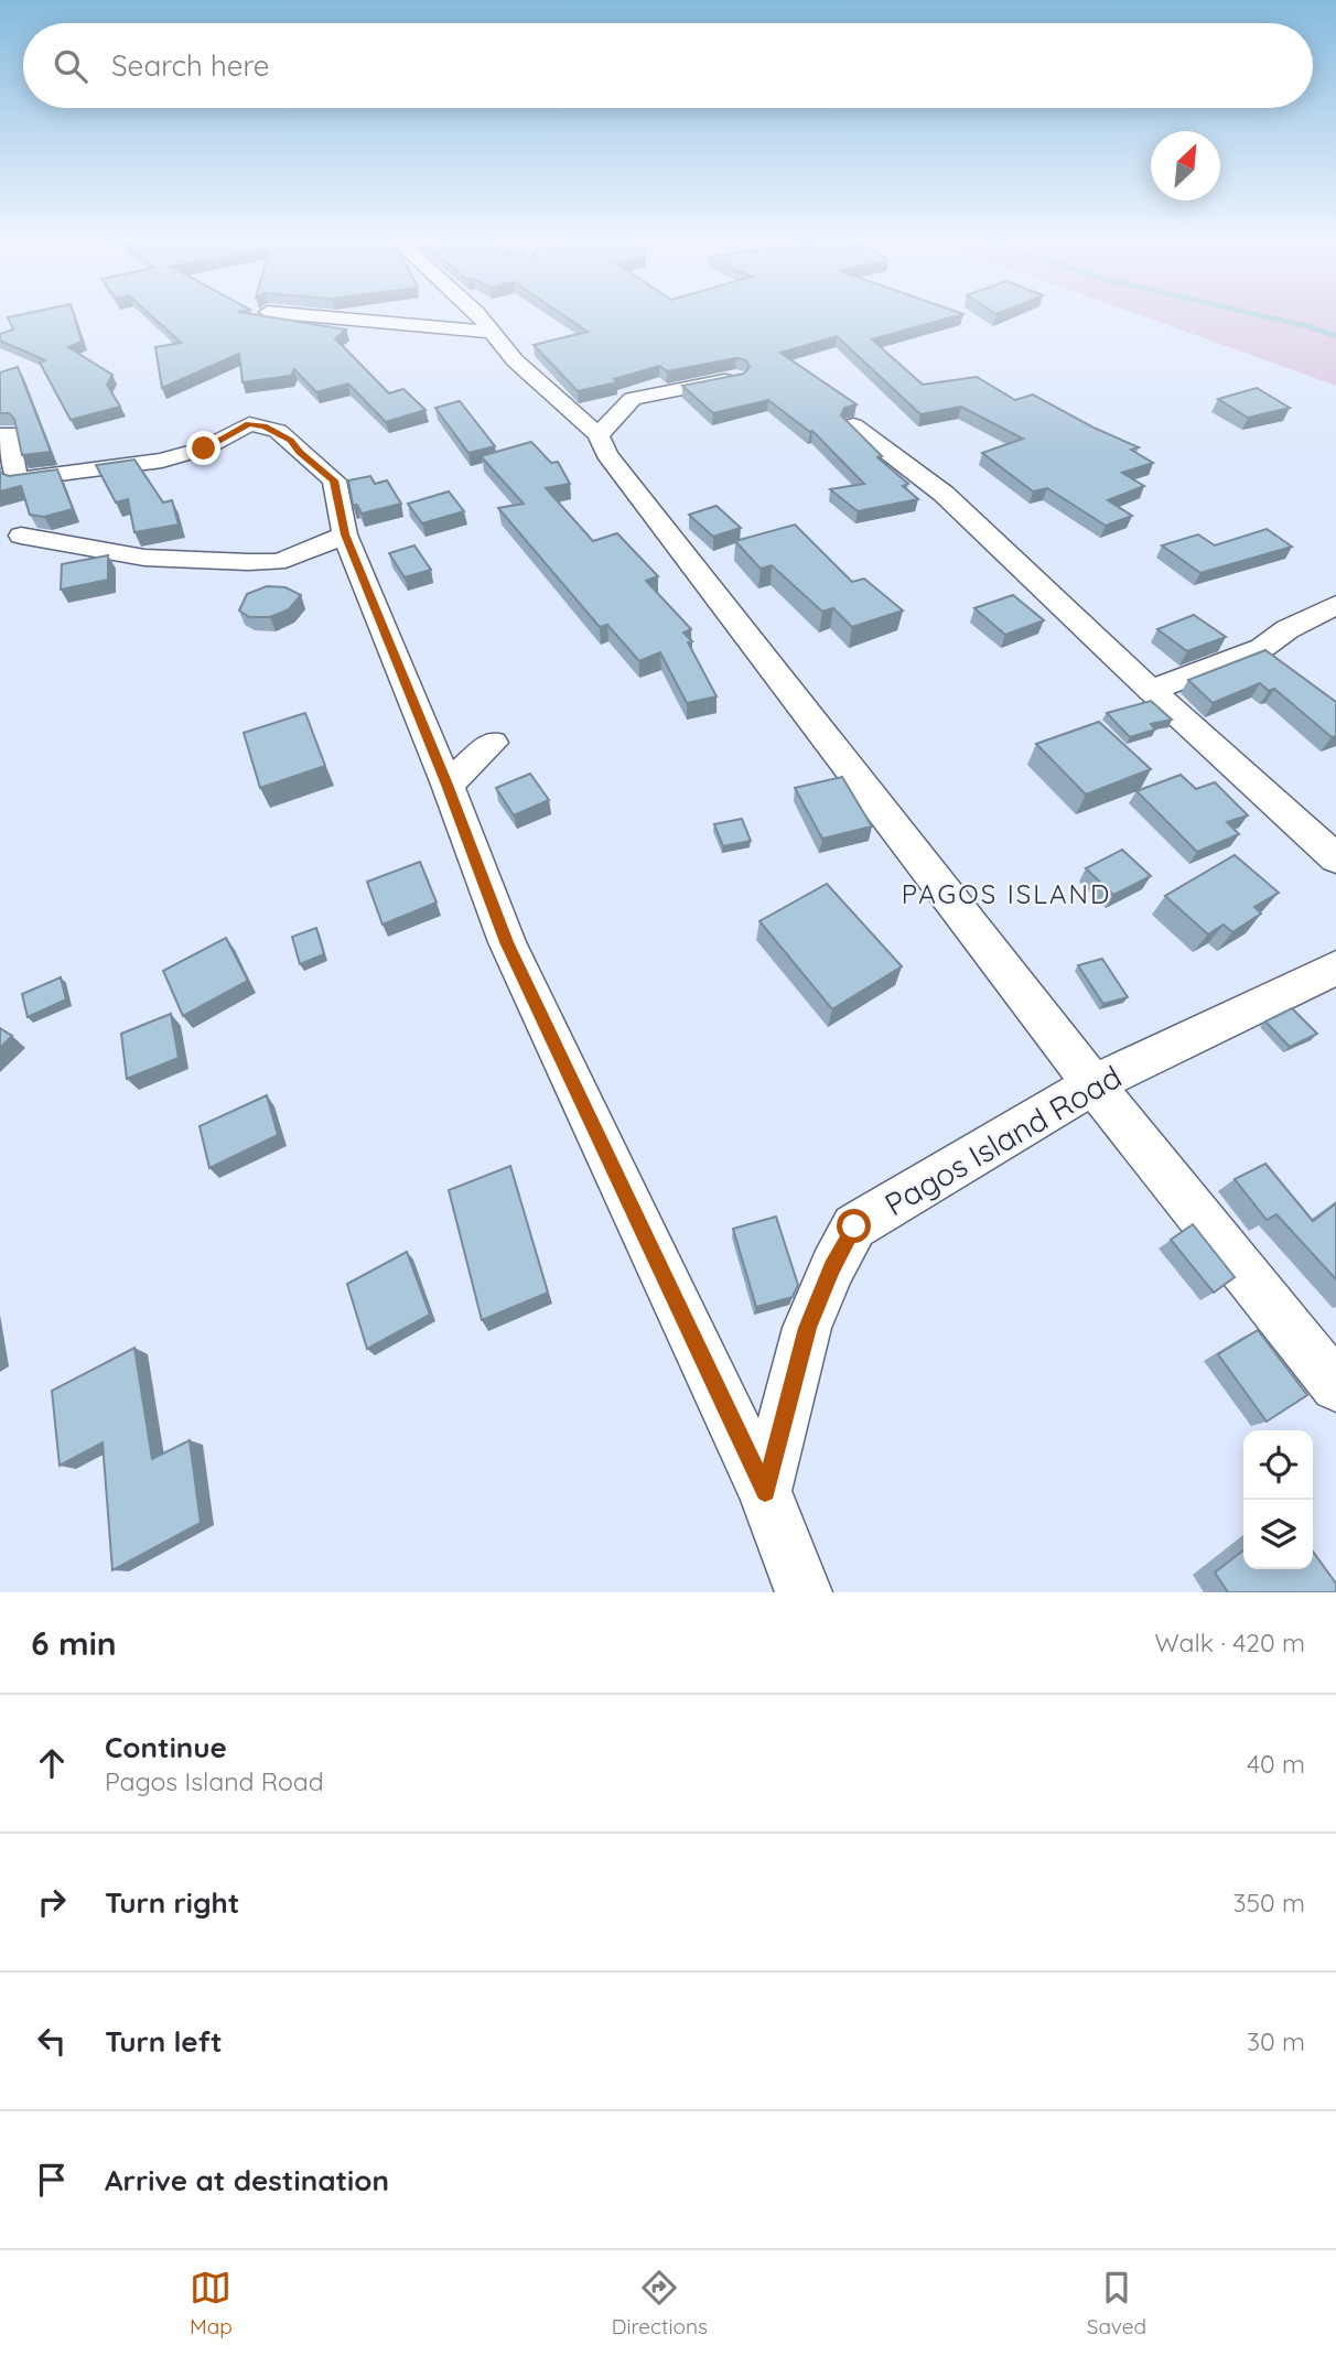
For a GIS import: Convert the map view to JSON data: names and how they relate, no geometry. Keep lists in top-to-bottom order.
{
  "streets": {
    "street": ["Pagos Island Road"]
  },
  "districts": ["PAGOS ISLAND"],
  "north": "top right",
  "page": {
    "search": "Search here",
    "heading": ["6 min", "Walk · 420 m"],
    "list": [
      ["Continue", "Pagos Island Road", "40 m"],
      ["Turn right", "350 m"],
      ["Turn left", "30 m"],
      "Arrive at destination"
    ],
    "nav": ["Map", "Directions", "Saved"]
  }
}
